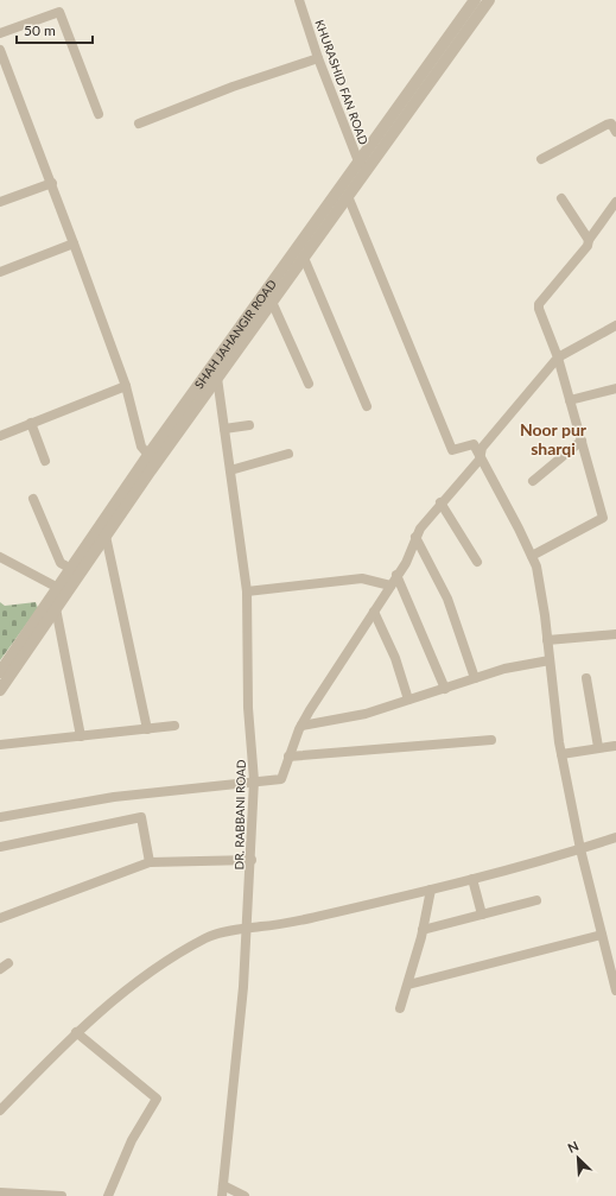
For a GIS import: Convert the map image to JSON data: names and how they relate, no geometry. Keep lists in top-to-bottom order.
{
  "streets": {
    "street": ["KHURASHID FAN ROAD", "SHAH JAHANGIR ROAD", "DR. RABBANI ROAD"]
  },
  "crossings": [
    ["KHURASHID FAN ROAD", "SHAH JAHANGIR ROAD"],
    ["SHAH JAHANGIR ROAD", "DR. RABBANI ROAD"]
  ],
  "districts": ["Noor pur sharqi"],
  "scale_bar": "50 m",
  "north": "top left"
}
